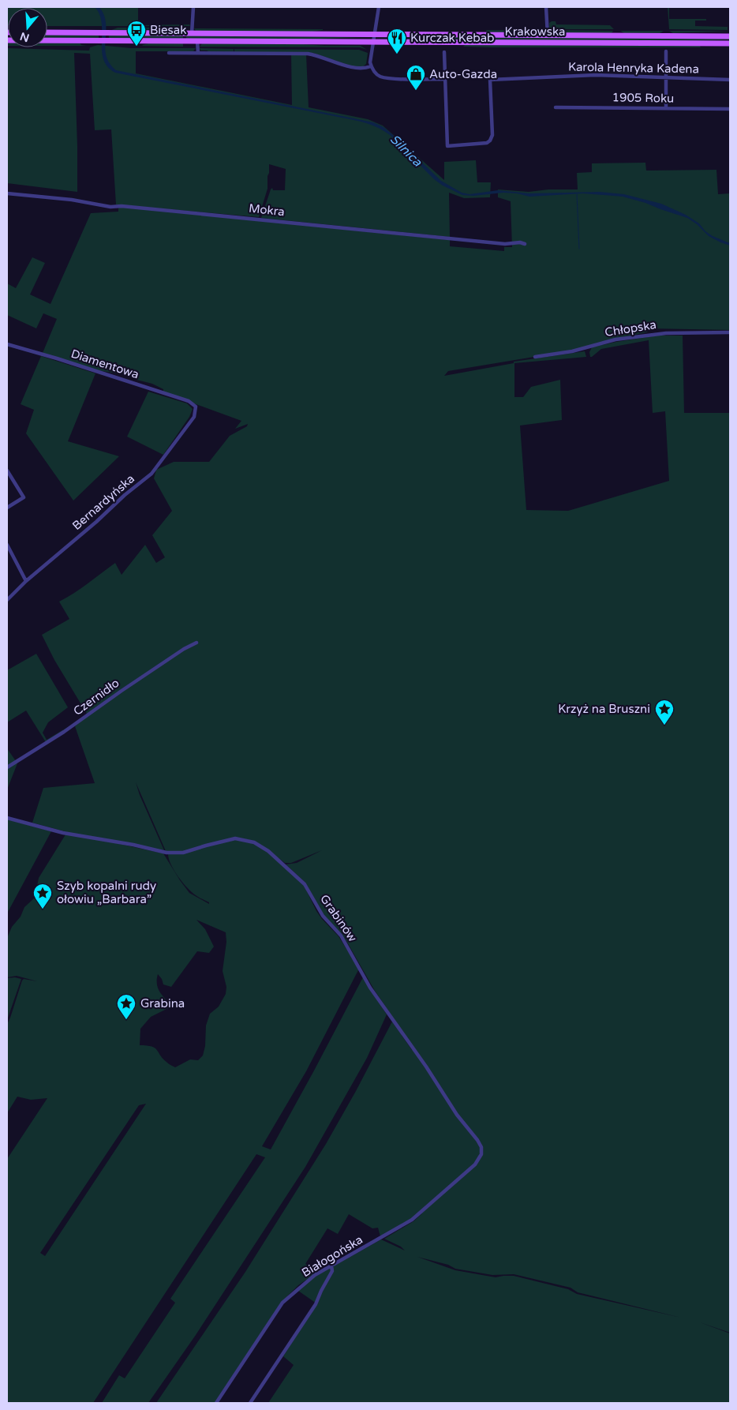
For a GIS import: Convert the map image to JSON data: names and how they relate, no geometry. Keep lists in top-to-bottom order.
{
  "streets": {
    "main road": ["Krakowska"],
    "street": [
      "Karola Henryka Kadena",
      "1905 Roku",
      "Mokra",
      "Chłopska",
      "Diamentowa",
      "Bernardyńska",
      "Czernidło",
      "Grabinów",
      "Białogońska"
    ]
  },
  "crossings": [
    ["Diamentowa", "Bernardyńska"],
    ["Grabinów", "Białogońska"]
  ],
  "water": ["Silnica"],
  "places": {
    "bus stop": ["Biesak"],
    "restaurant": ["Kurczak Kebab"],
    "shop": ["Auto-Gazda"],
    "place": ["Krzyż na Bruszni", "Szyb kopalni rudy ołowiu „Barbara”", "Grabina"]
  },
  "north": "bottom"
}
